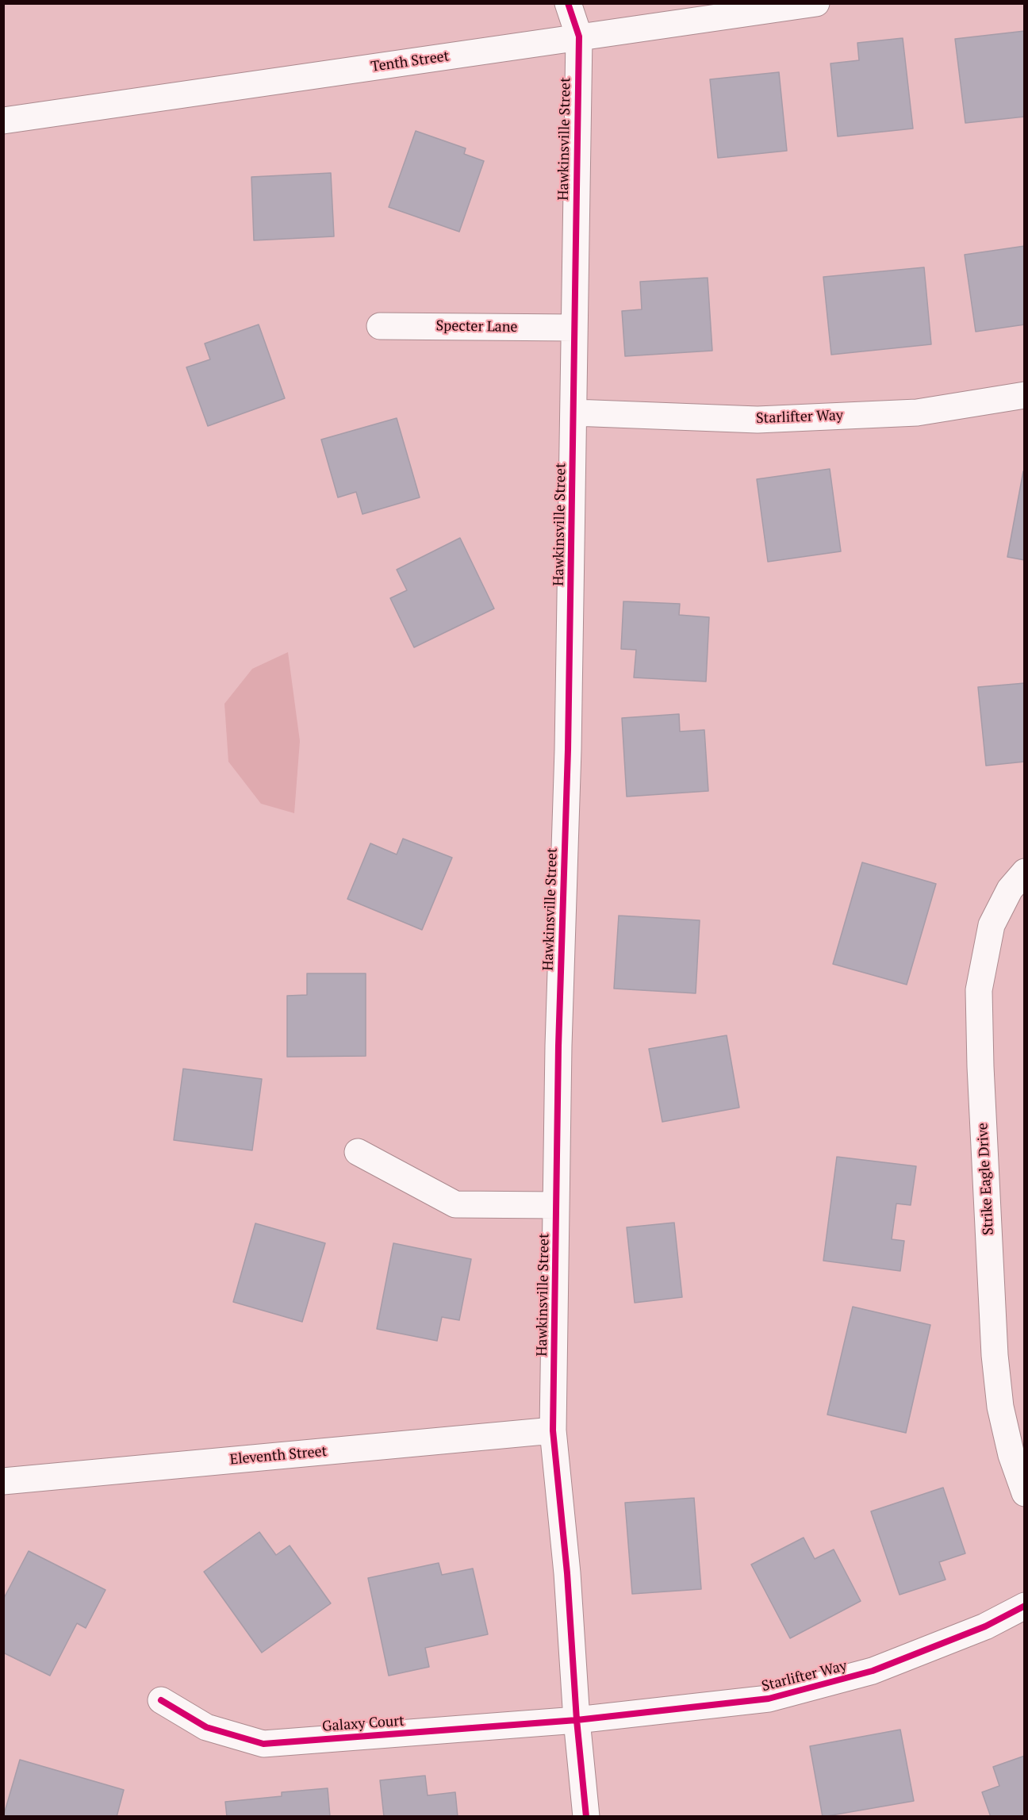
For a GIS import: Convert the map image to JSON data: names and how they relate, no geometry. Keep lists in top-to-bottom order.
{
  "streets": {
    "street": [
      "Tenth Street",
      "Hawkinsville Street",
      "Specter Lane",
      "Starlifter Way",
      "Strike Eagle Drive",
      "Eleventh Street",
      "Galaxy Court"
    ]
  },
  "crossings": [
    ["Tenth Street", "Hawkinsville Street"],
    ["Hawkinsville Street", "Specter Lane"],
    ["Hawkinsville Street", "Starlifter Way"],
    ["Hawkinsville Street", "Eleventh Street"],
    ["Hawkinsville Street", "Galaxy Court"],
    ["Starlifter Way", "Galaxy Court"]
  ]
}
